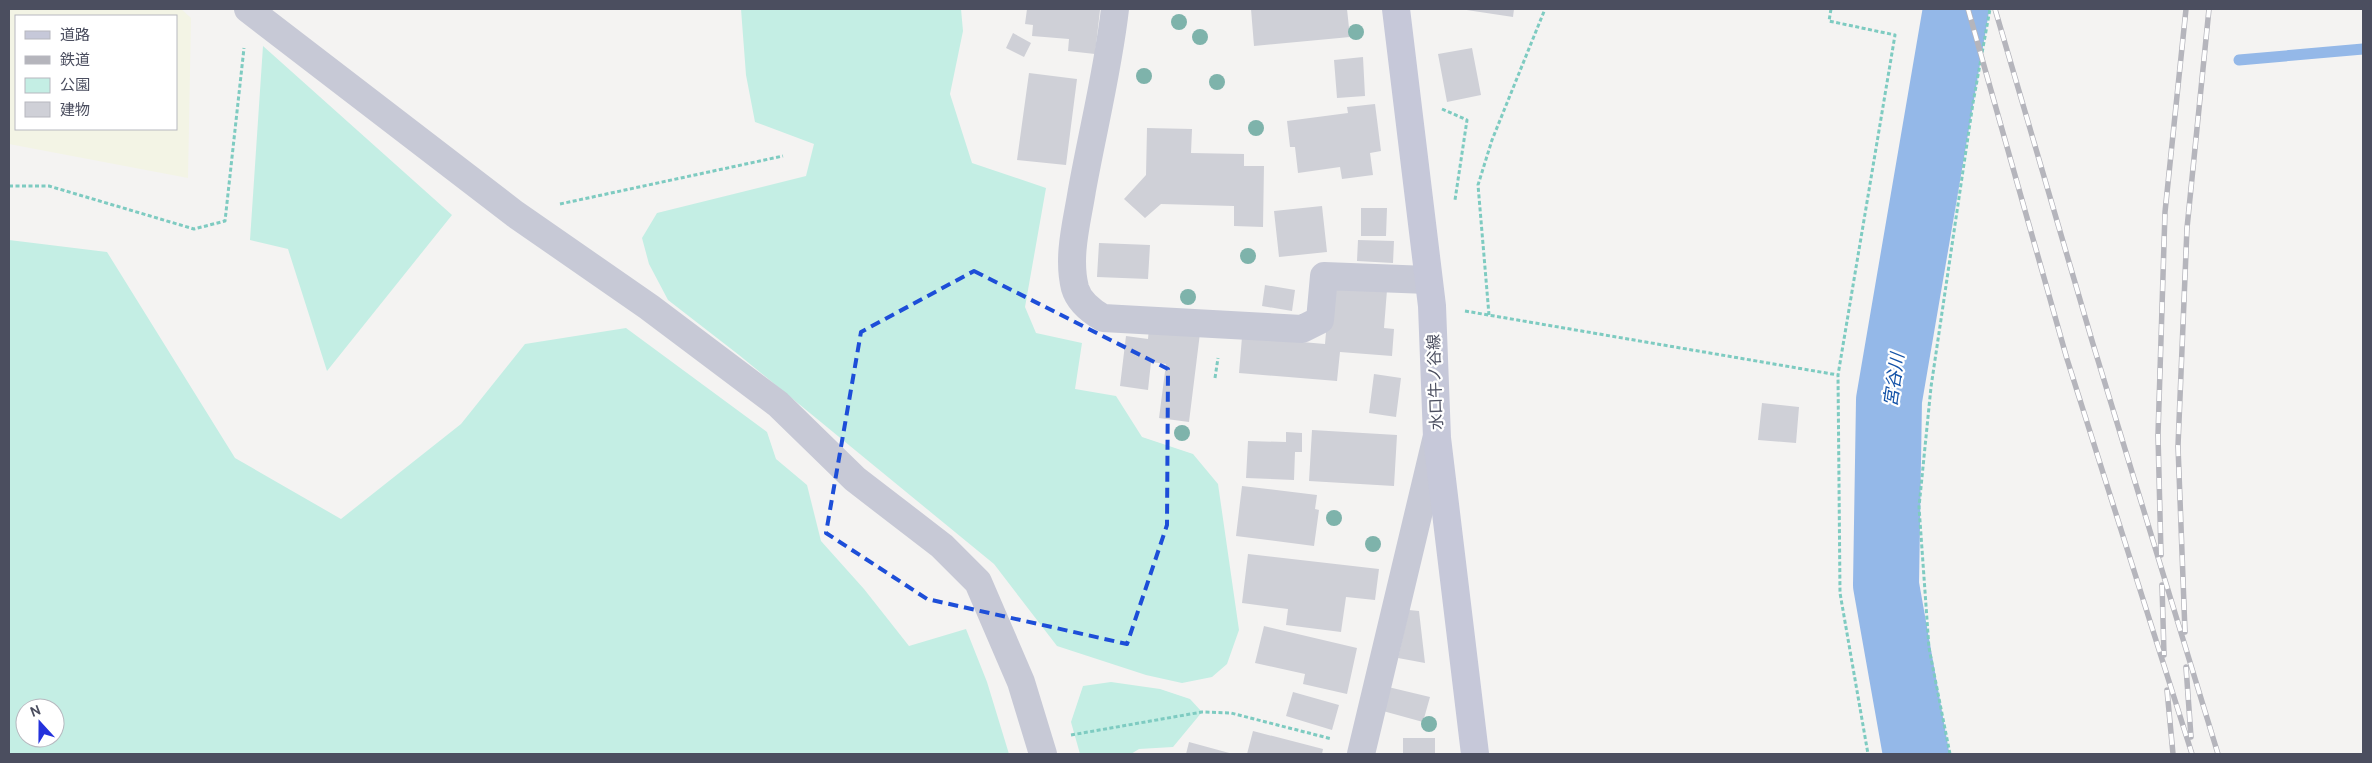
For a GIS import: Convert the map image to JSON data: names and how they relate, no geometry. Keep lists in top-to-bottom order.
{
  "streets": {
    "main road": ["水口牛ノ谷線"]
  },
  "water": ["宮谷川"],
  "legend": [
    "道路",
    "鉄道",
    "公園",
    "建物"
  ],
  "north": "top"
}
